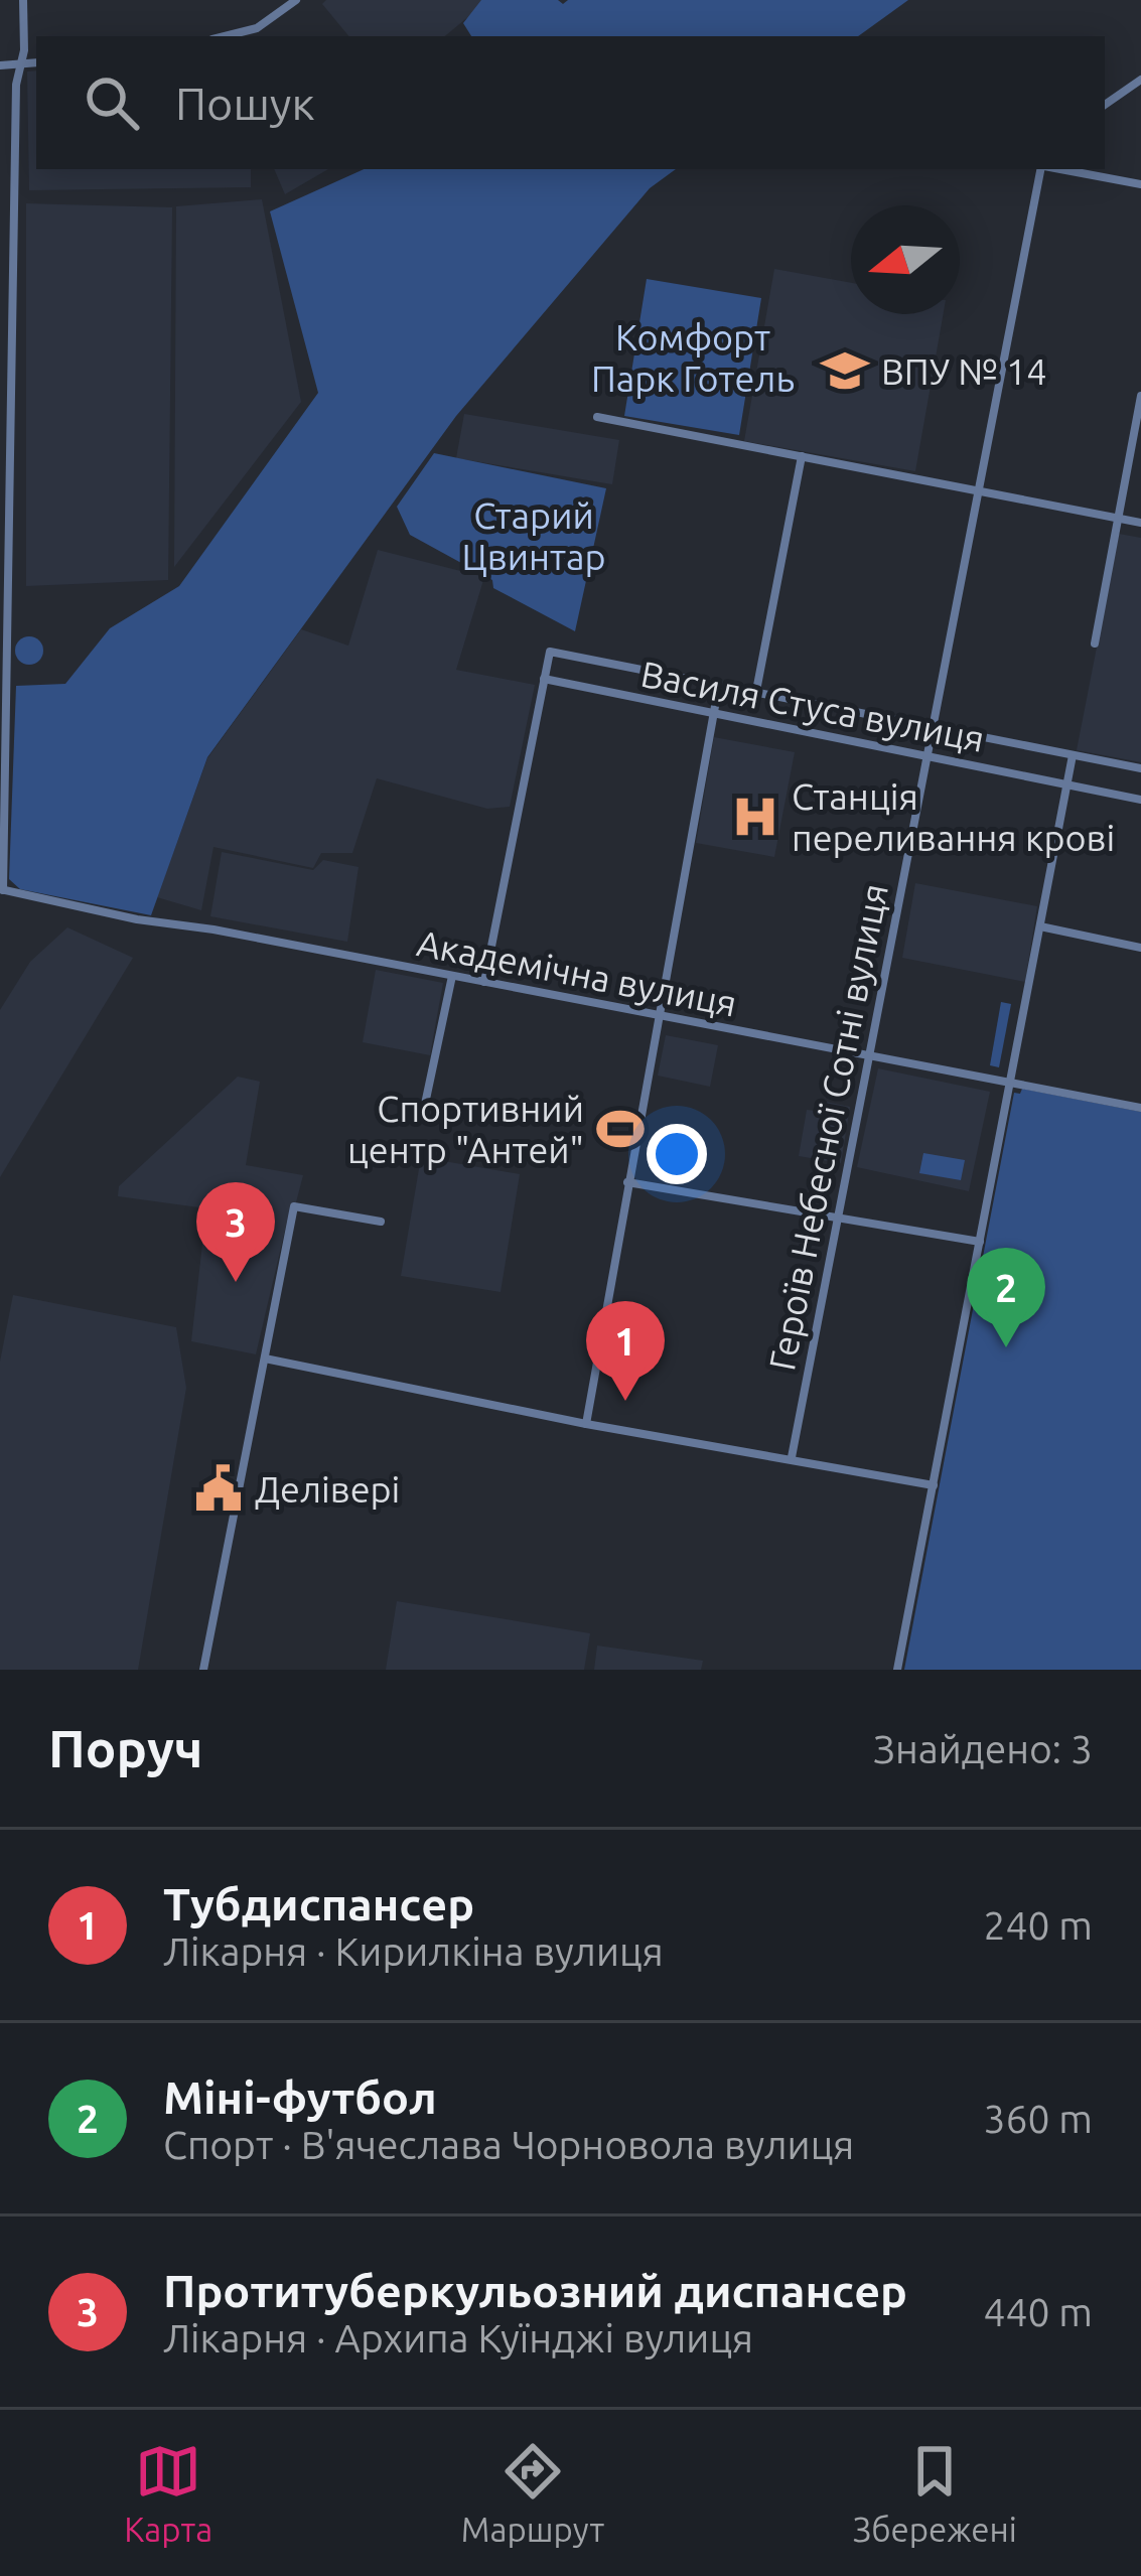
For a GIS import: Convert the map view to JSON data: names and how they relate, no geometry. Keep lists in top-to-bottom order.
{
  "streets": {
    "street": ["Василя Стуса вулиця", "Академічна вулиця", "Героїв Небесної Сотні вулиця"]
  },
  "crossings": [
    ["Василя Стуса вулиця", "Героїв Небесної Сотні вулиця"],
    ["Академічна вулиця", "Героїв Небесної Сотні вулиця"]
  ],
  "parks": ["Комфорт Парк Готель", "Старий Цвинтар"],
  "places": {
    "school or university": ["ВПУ № 14"],
    "hospital": ["Станція переливання крові"],
    "sports": ["Спортивний центр \"Антей\""],
    "public building": ["Делівері"]
  },
  "north": "left",
  "page": {
    "search": "Пошук",
    "pins": ["3", "2", "1"],
    "heading": ["Поруч", "Знайдено: 3"],
    "list": [
      {
        "mark": "1",
        "name": "Тубдиспансер",
        "note": "Лікарня · Кирилкіна вулиця",
        "value": "240 m"
      },
      {
        "mark": "2",
        "name": "Міні-футбол",
        "note": "Спорт · В'ячеслава Чорновола вулиця",
        "value": "360 m"
      },
      {
        "mark": "3",
        "name": "Протитуберкульозний диспансер",
        "note": "Лікарня · Архипа Куїнджі вулиця",
        "value": "440 m"
      }
    ],
    "nav": ["Карта", "Маршрут", "Збережені"]
  }
}
